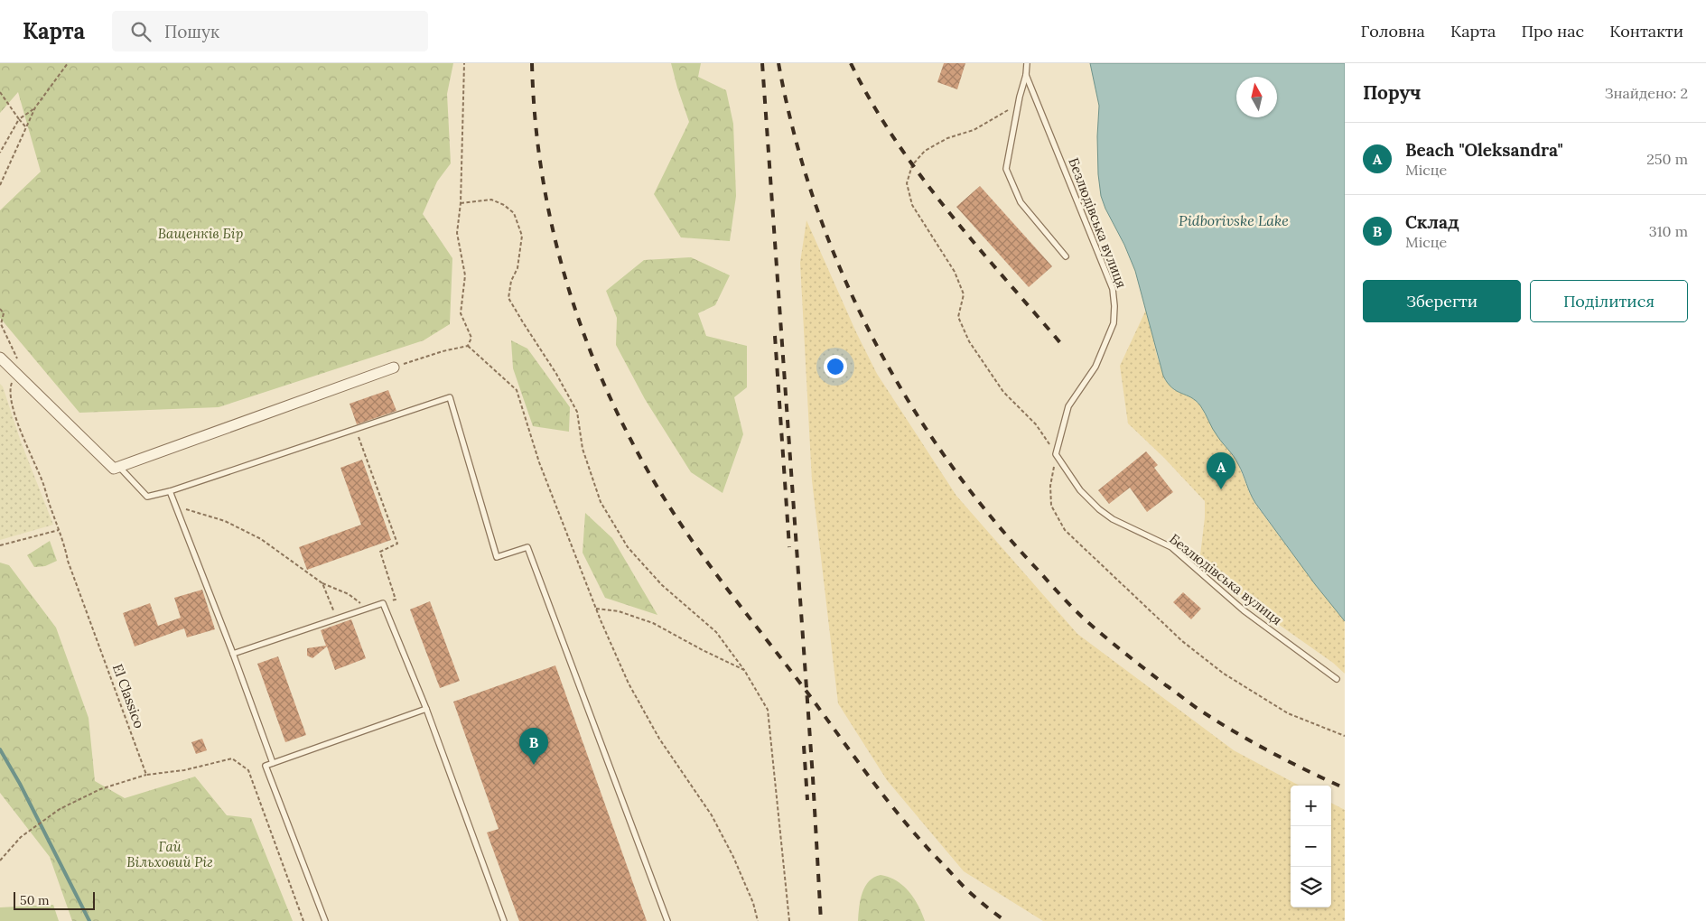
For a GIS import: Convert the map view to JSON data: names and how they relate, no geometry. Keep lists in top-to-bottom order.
{
  "streets": {
    "lane": ["Безлюдівська вулиця"],
    "path": ["El Classico"]
  },
  "water": ["Pidborivske Lake"],
  "parks": ["Ващенків Бір", "Гай Вільховий Ріг"],
  "scale_bar": "50 m",
  "north": "top",
  "page": {
    "header": "Карта",
    "search": "Пошук",
    "nav": [
      "Головна",
      "Карта",
      "Про нас",
      "Контакти"
    ],
    "heading": ["Поруч", "Знайдено: 2"],
    "list": [
      {
        "mark": "A",
        "name": "Beach \"Oleksandra\"",
        "note": "Місце",
        "value": "250 m"
      },
      {
        "mark": "B",
        "name": "Склад",
        "note": "Місце",
        "value": "310 m"
      }
    ],
    "buttons": ["Зберегти", "Поділитися"],
    "pins": ["A", "B"],
    "map_buttons": ["+", "−"],
    "scale": "50 m"
  }
}
